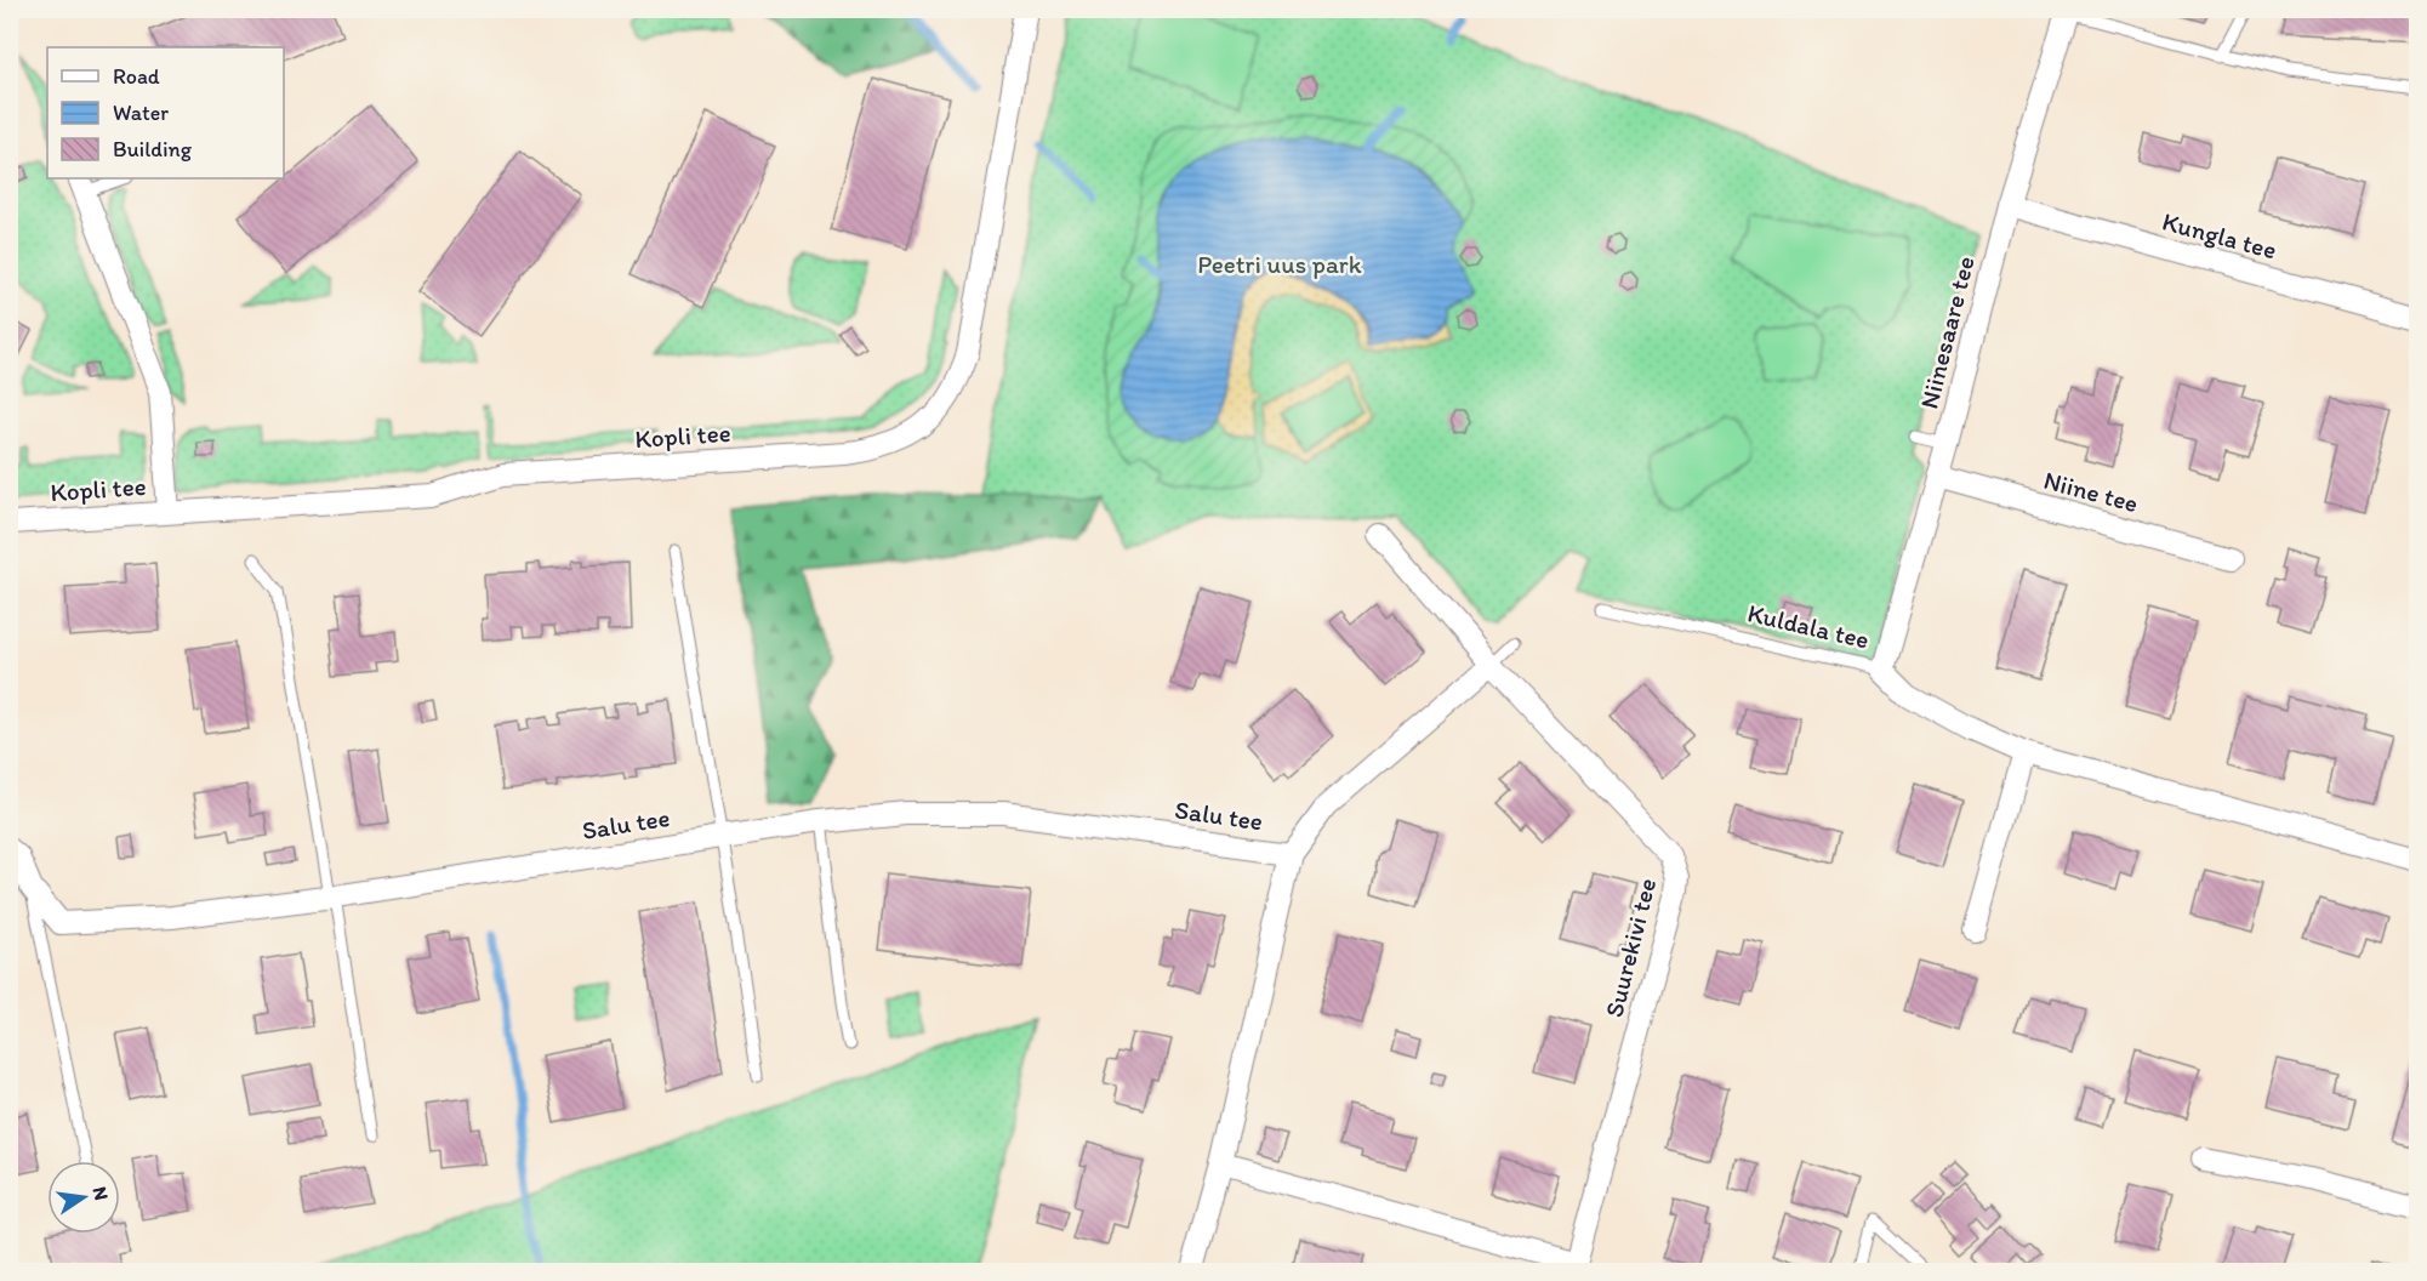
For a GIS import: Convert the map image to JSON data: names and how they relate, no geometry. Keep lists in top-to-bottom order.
{
  "streets": {
    "street": [
      "Kungla tee",
      "Niinesaare tee",
      "Kopli tee",
      "Niine tee",
      "Kuldala tee",
      "Salu tee",
      "Suurekivi tee"
    ]
  },
  "crossings": [
    ["Kungla tee", "Niinesaare tee"],
    ["Niinesaare tee", "Niine tee"],
    ["Niinesaare tee", "Kuldala tee"]
  ],
  "parks": ["Peetri uus park"],
  "legend": ["Road", "Water", "Building"],
  "north": "right"
}
